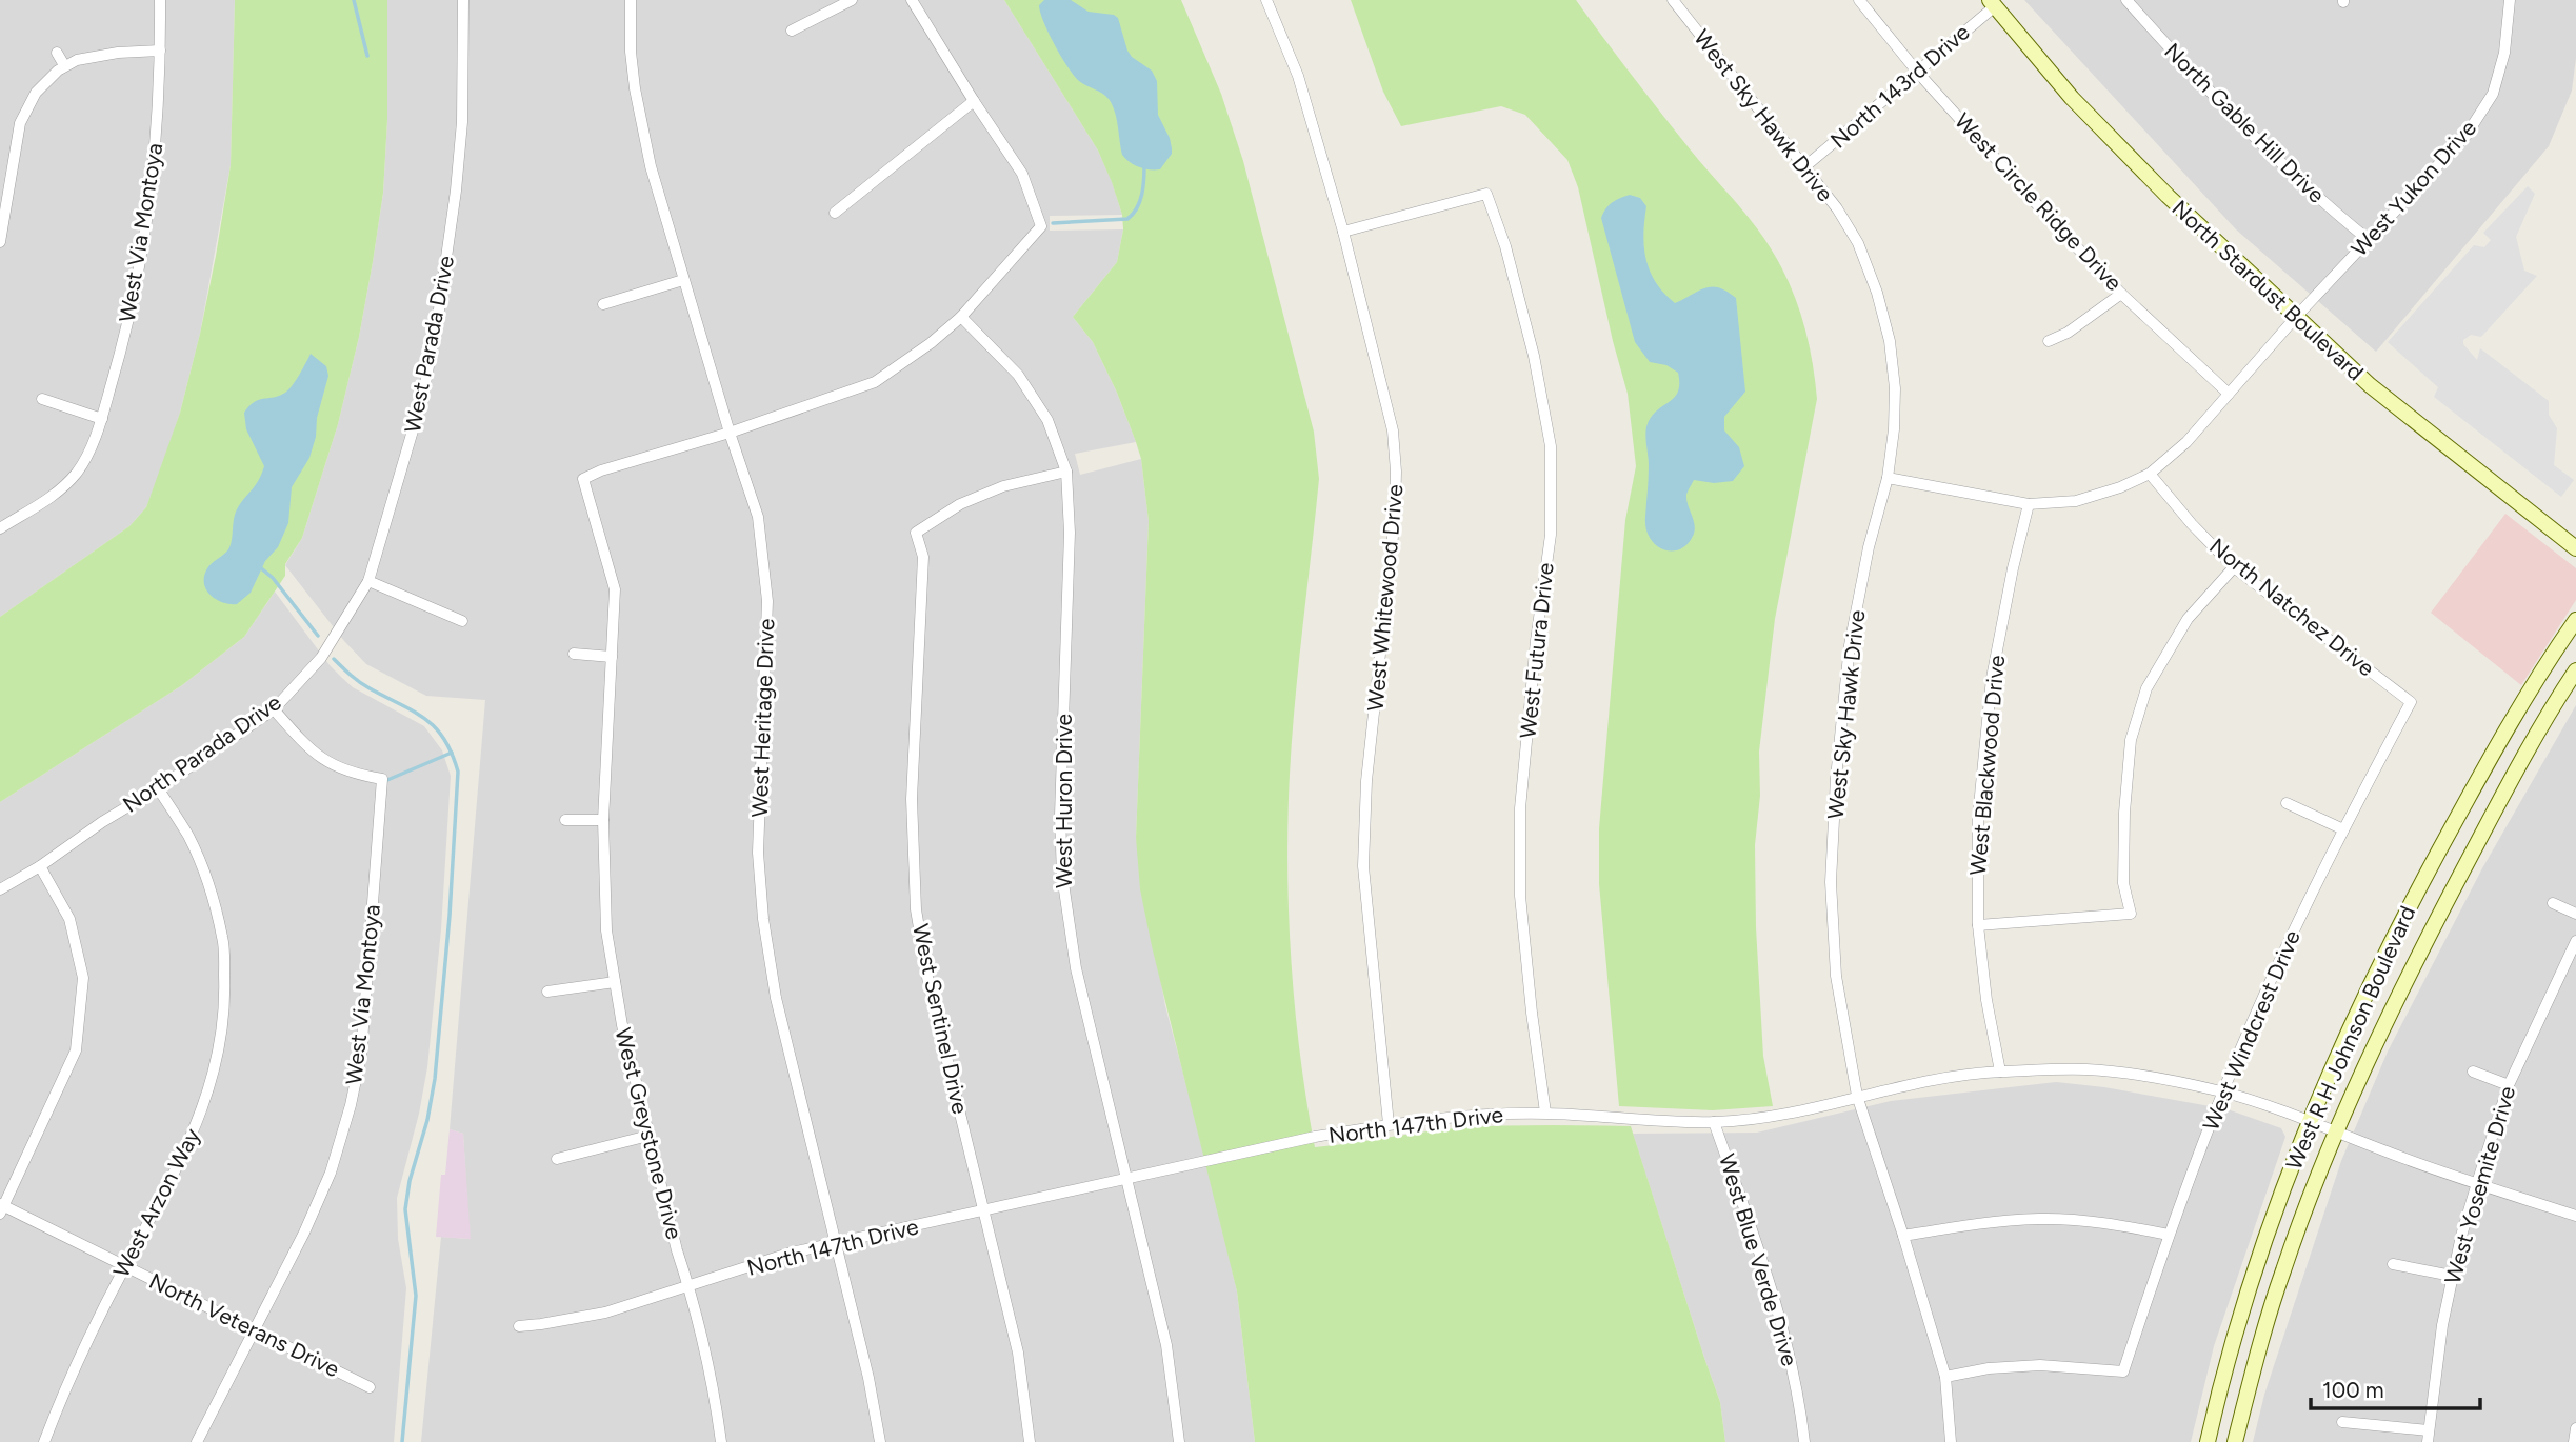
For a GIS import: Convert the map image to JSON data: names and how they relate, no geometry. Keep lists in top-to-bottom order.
{
  "streets": {
    "main road": ["North Stardust Boulevard", "West R H Johnson Boulevard"],
    "street": [
      "North 143rd Drive",
      "West Sky Hawk Drive",
      "North Gable Hill Drive",
      "West Yukon Drive",
      "West Circle Ridge Drive",
      "West Via Montoya",
      "West Parada Drive",
      "West Whitewood Drive",
      "North Natchez Drive",
      "West Futura Drive",
      "West Heritage Drive",
      "North Parada Drive",
      "West Blackwood Drive",
      "West Huron Drive",
      "West Sentinel Drive",
      "West Windcrest Drive",
      "North 147th Drive",
      "West Greystone Drive",
      "West Yosemite Drive",
      "West Arzon Way",
      "West Blue Verde Drive",
      "North Veterans Drive"
    ]
  },
  "crossings": [
    ["North 143rd Drive", "West Sky Hawk Drive"],
    ["North 143rd Drive", "West Circle Ridge Drive"],
    ["North 143rd Drive", "North Stardust Boulevard"],
    ["West Sky Hawk Drive", "West Yukon Drive"],
    ["West Sky Hawk Drive", "West Windcrest Drive"],
    ["West Sky Hawk Drive", "North 147th Drive"],
    ["North Gable Hill Drive", "West Yukon Drive"],
    ["West Yukon Drive", "West Circle Ridge Drive"],
    ["West Yukon Drive", "North Stardust Boulevard"],
    ["West Yukon Drive", "North Natchez Drive"],
    ["West Yukon Drive", "West Blackwood Drive"],
    ["West Via Montoya", "North Parada Drive"],
    ["West Via Montoya", "North Veterans Drive"],
    ["West Parada Drive", "North Parada Drive"],
    ["West Whitewood Drive", "West Futura Drive"],
    ["West Whitewood Drive", "North 147th Drive"],
    ["North Natchez Drive", "West Windcrest Drive"],
    ["West Futura Drive", "North 147th Drive"],
    ["West Heritage Drive", "North 147th Drive"],
    ["West Heritage Drive", "West Greystone Drive"],
    ["North Parada Drive", "West Arzon Way"],
    ["West Blackwood Drive", "North 147th Drive"],
    ["West Huron Drive", "West Sentinel Drive"],
    ["West Huron Drive", "North 147th Drive"],
    ["West Sentinel Drive", "North 147th Drive"],
    ["West Windcrest Drive", "North 147th Drive"],
    ["West R H Johnson Boulevard", "North 147th Drive"],
    ["North 147th Drive", "West Greystone Drive"],
    ["North 147th Drive", "West Blue Verde Drive"],
    ["West Arzon Way", "North Veterans Drive"]
  ],
  "scale_bar": "100 m"
}
